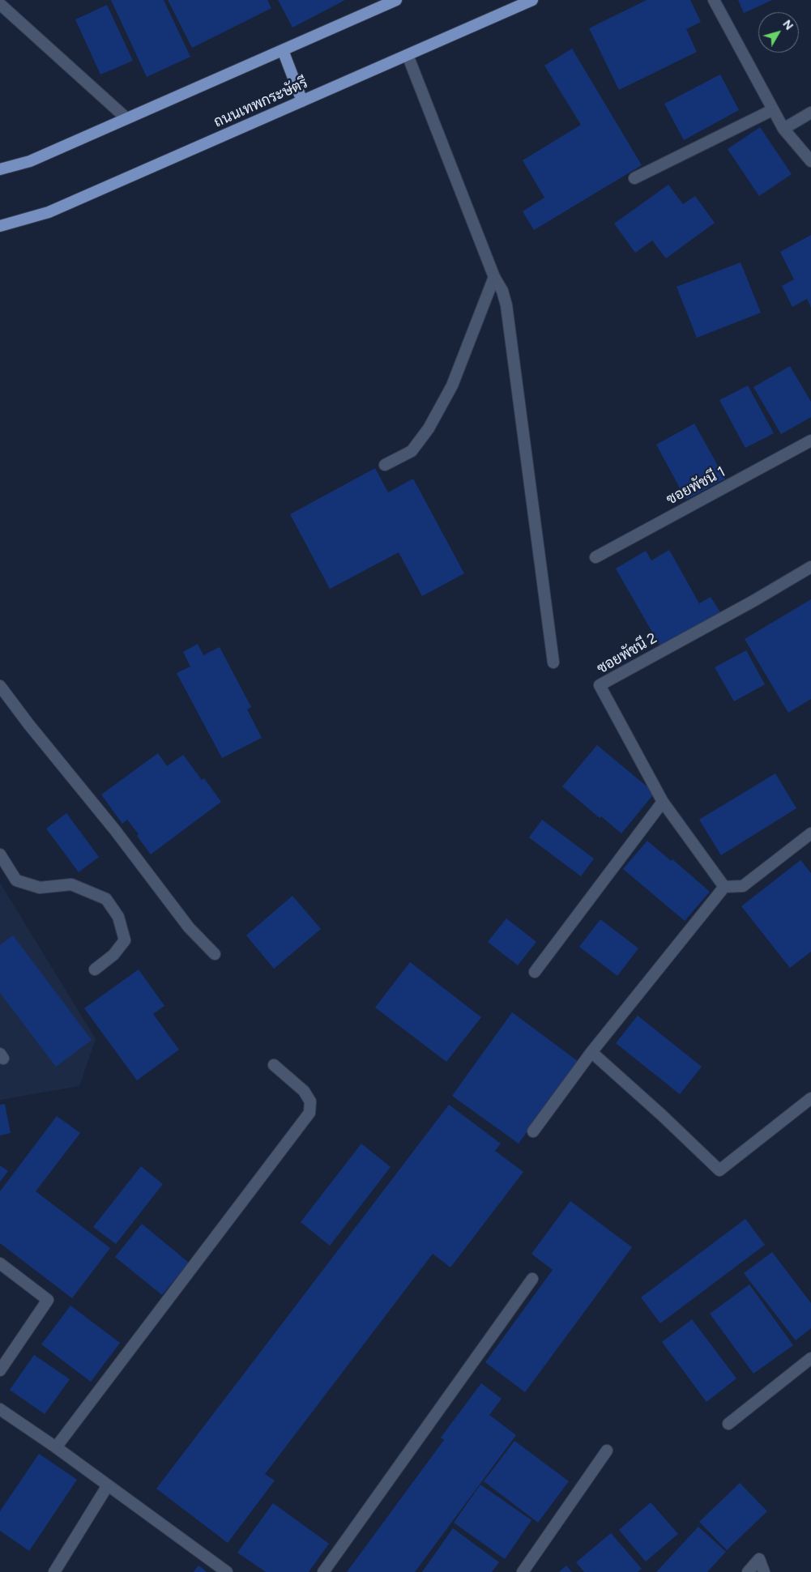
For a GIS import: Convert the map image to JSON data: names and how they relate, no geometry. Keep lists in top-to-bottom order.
{
  "streets": {
    "main road": ["ถนนเทพกระษัตรี"],
    "street": ["ซอยพัชนี 1", "ซอยพัชนี 2"]
  },
  "north": "top right"
}
